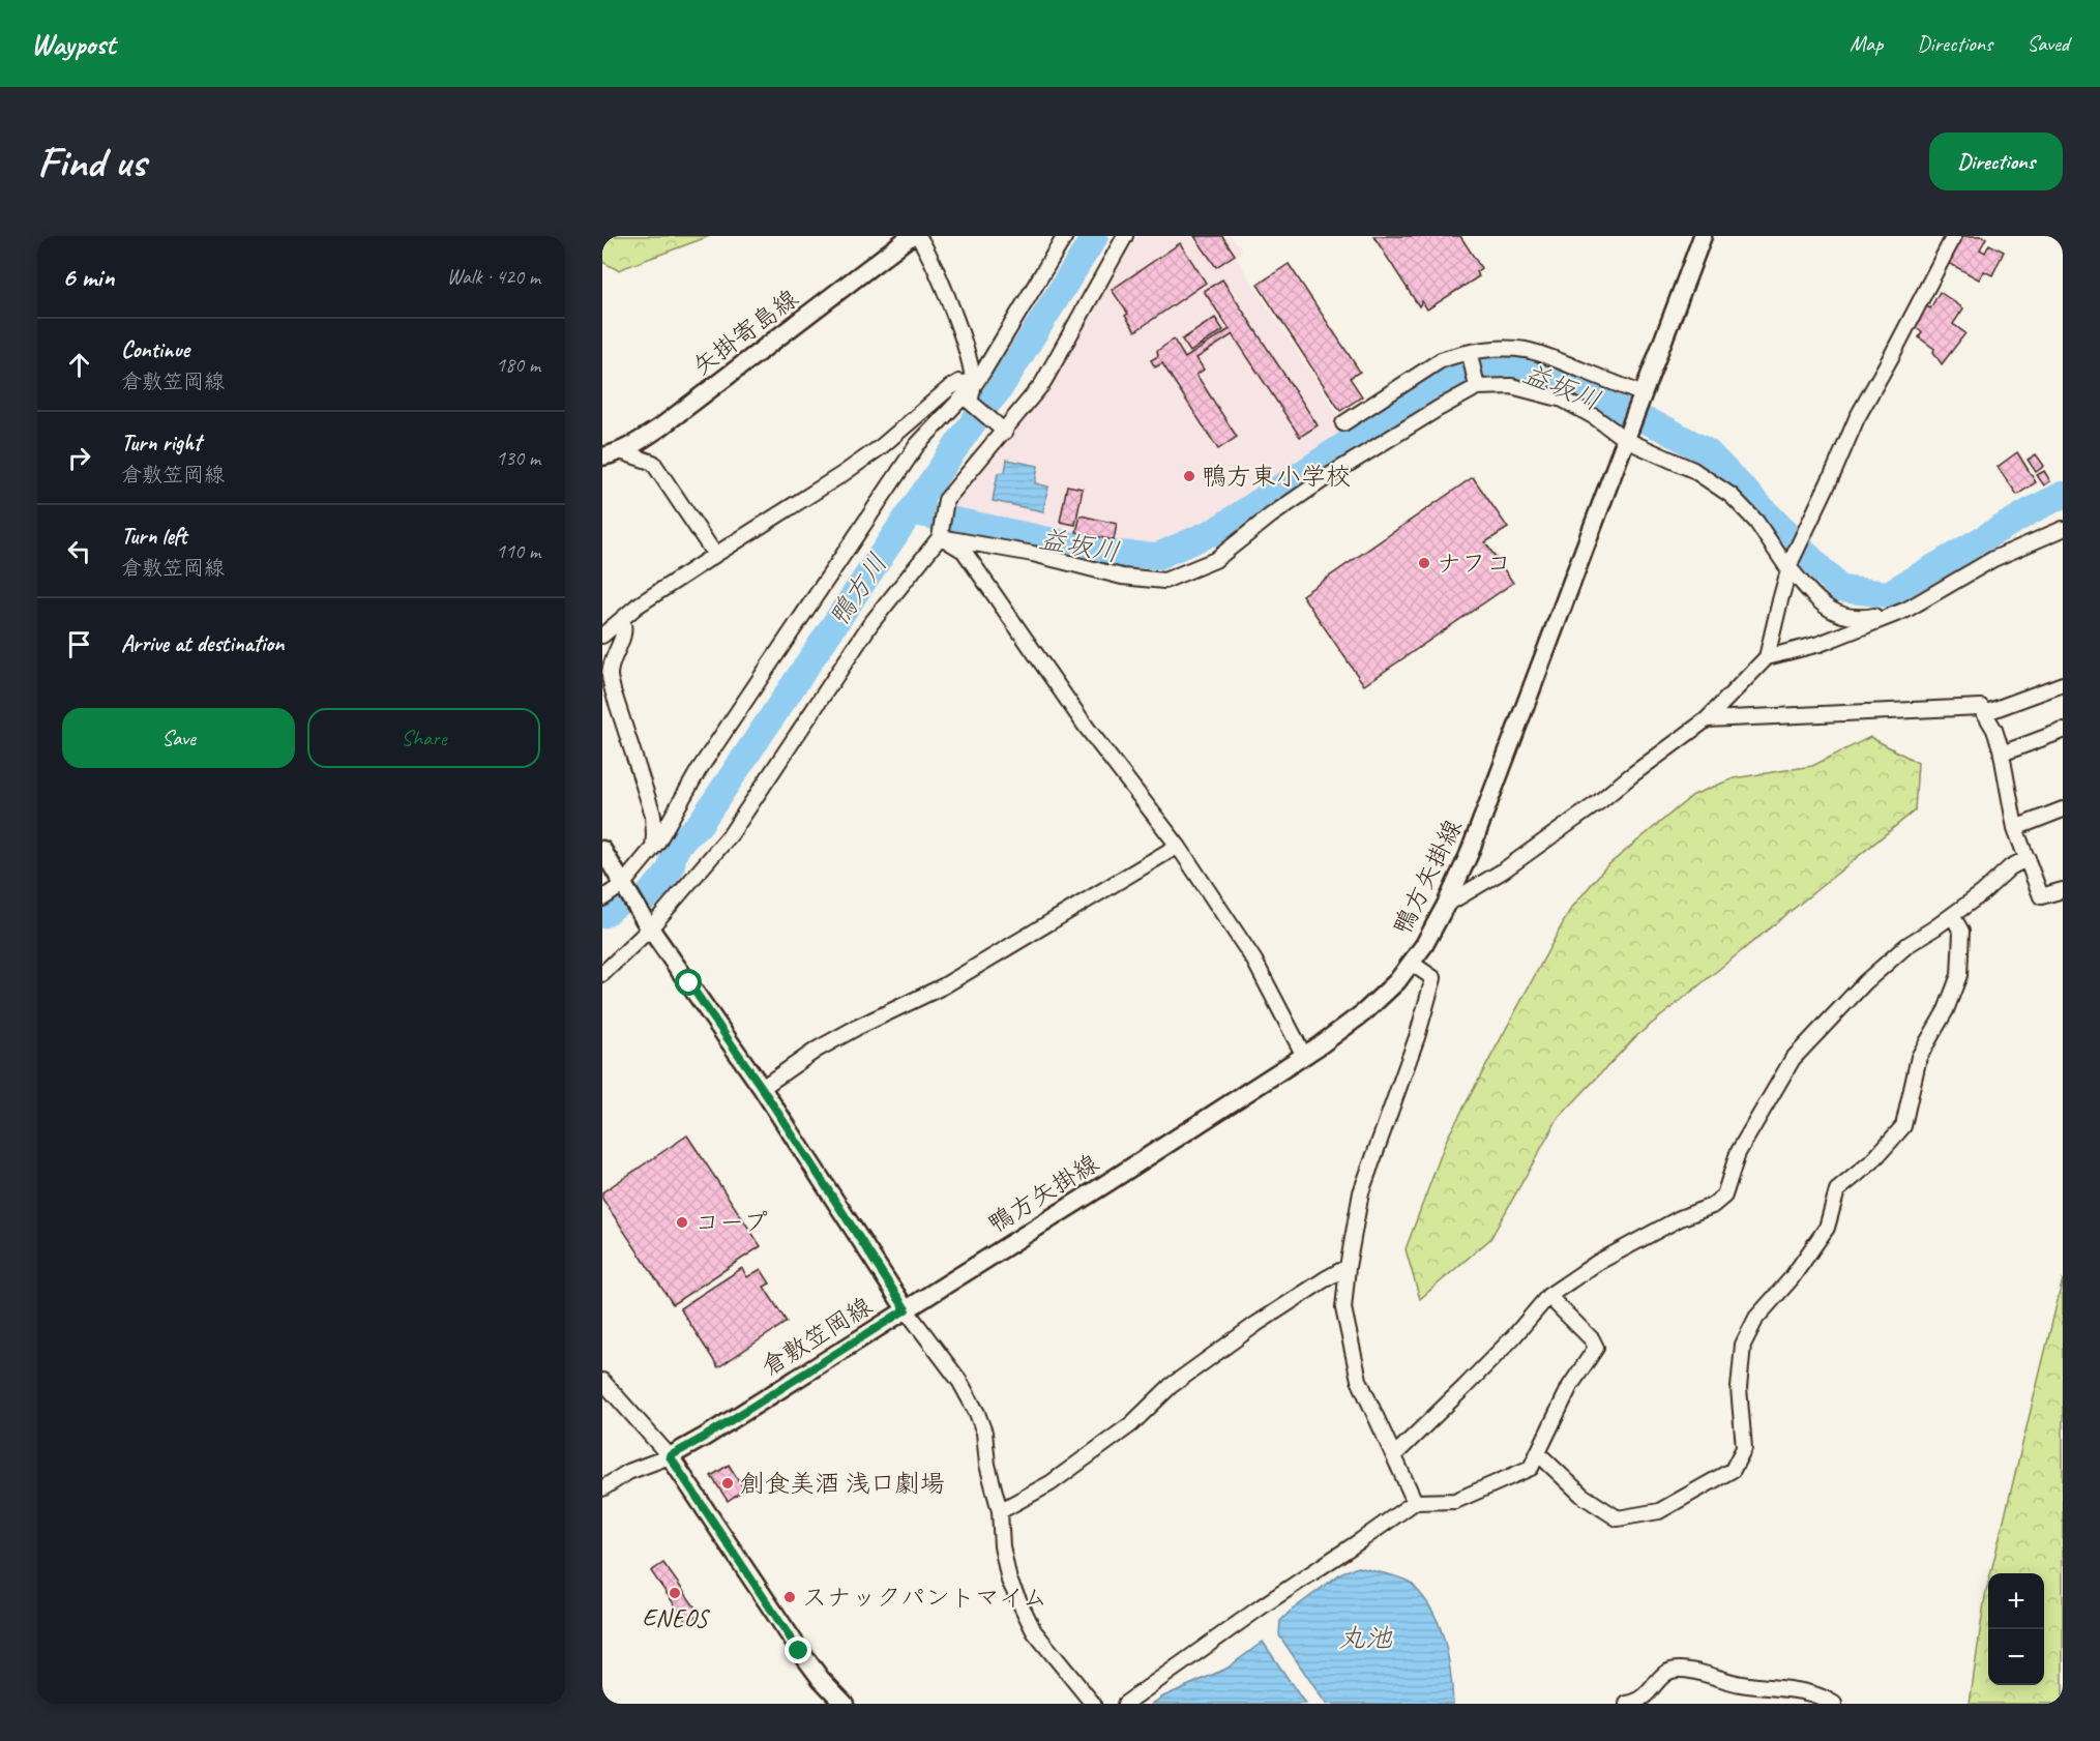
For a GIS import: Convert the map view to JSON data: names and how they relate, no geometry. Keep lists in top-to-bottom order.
{
  "streets": {
    "main road": ["矢掛寄島線", "鴨方矢掛線", "倉敷笠岡線"]
  },
  "crossings": [
    ["鴨方矢掛線", "倉敷笠岡線"]
  ],
  "water": ["益坂川", "鴨方川", "丸池"],
  "places": [
    "鴨方東小学校",
    "ナフコ",
    "コープ",
    "創食美酒 浅口劇場",
    "ENEOS",
    "スナックパントマイム"
  ],
  "page": {
    "header": "Waypost",
    "nav": ["Map", "Directions", "Saved"],
    "buttons": [
      "Directions",
      ["Save", "Share"]
    ],
    "title": "Find us",
    "heading": ["6 min", "Walk · 420 m"],
    "list": [
      ["Continue", "倉敷笠岡線", "180 m"],
      ["Turn right", "倉敷笠岡線", "130 m"],
      ["Turn left", "倉敷笠岡線", "110 m"],
      "Arrive at destination"
    ],
    "map_buttons": ["+", "−"]
  }
}
